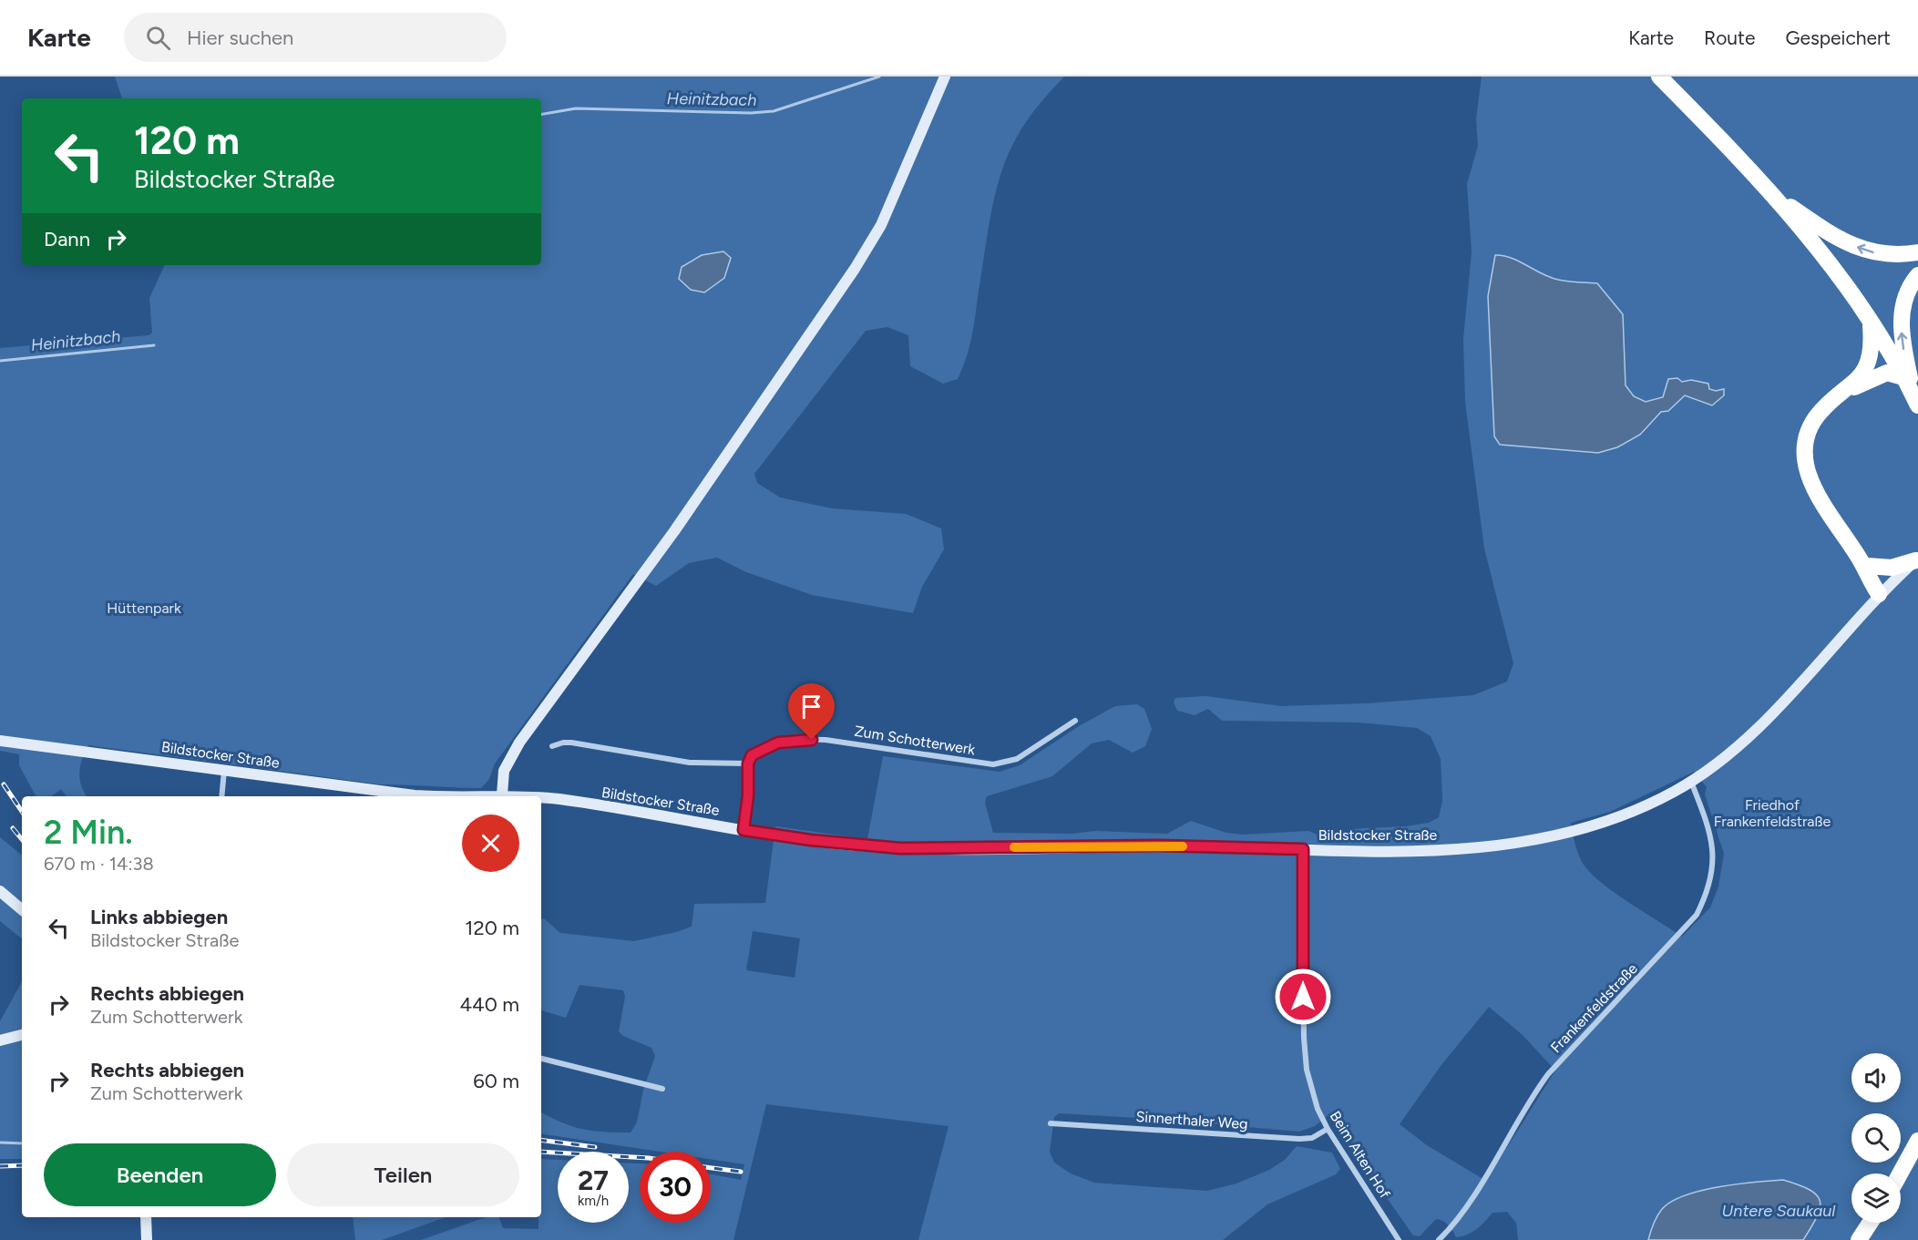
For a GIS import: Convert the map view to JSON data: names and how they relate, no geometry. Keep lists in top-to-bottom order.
{
  "streets": {
    "main road": ["Bildstocker Straße"],
    "street": [
      "Zum Schotterwerk",
      "Frankenfeldstraße",
      "Sinnerthaler Weg",
      "Beim Alten Hof"
    ]
  },
  "crossings": [
    ["Bildstocker Straße", "Frankenfeldstraße"],
    ["Bildstocker Straße", "Beim Alten Hof"],
    ["Sinnerthaler Weg", "Beim Alten Hof"]
  ],
  "water": ["Heinitzbach", "Untere Saukaul"],
  "parks": ["Hüttenpark", "Friedhof Frankenfeldstraße"],
  "page": {
    "header": "Karte",
    "search": "Hier suchen",
    "nav": ["Karte", "Route", "Gespeichert"],
    "turn": ["120 m", "Bildstocker Straße"],
    "then": "Dann",
    "heading": ["2 Min.", "670 m · 14:38"],
    "list": [
      {
        "name": "Links abbiegen",
        "note": "Bildstocker Straße",
        "value": "120 m"
      },
      {
        "name": "Rechts abbiegen",
        "note": "Zum Schotterwerk",
        "value": "440 m"
      },
      {
        "name": "Rechts abbiegen",
        "note": "Zum Schotterwerk",
        "value": "60 m"
      }
    ],
    "buttons": ["Beenden", "Teilen"],
    "speed": "27 km/h",
    "limit": "30"
  }
}
